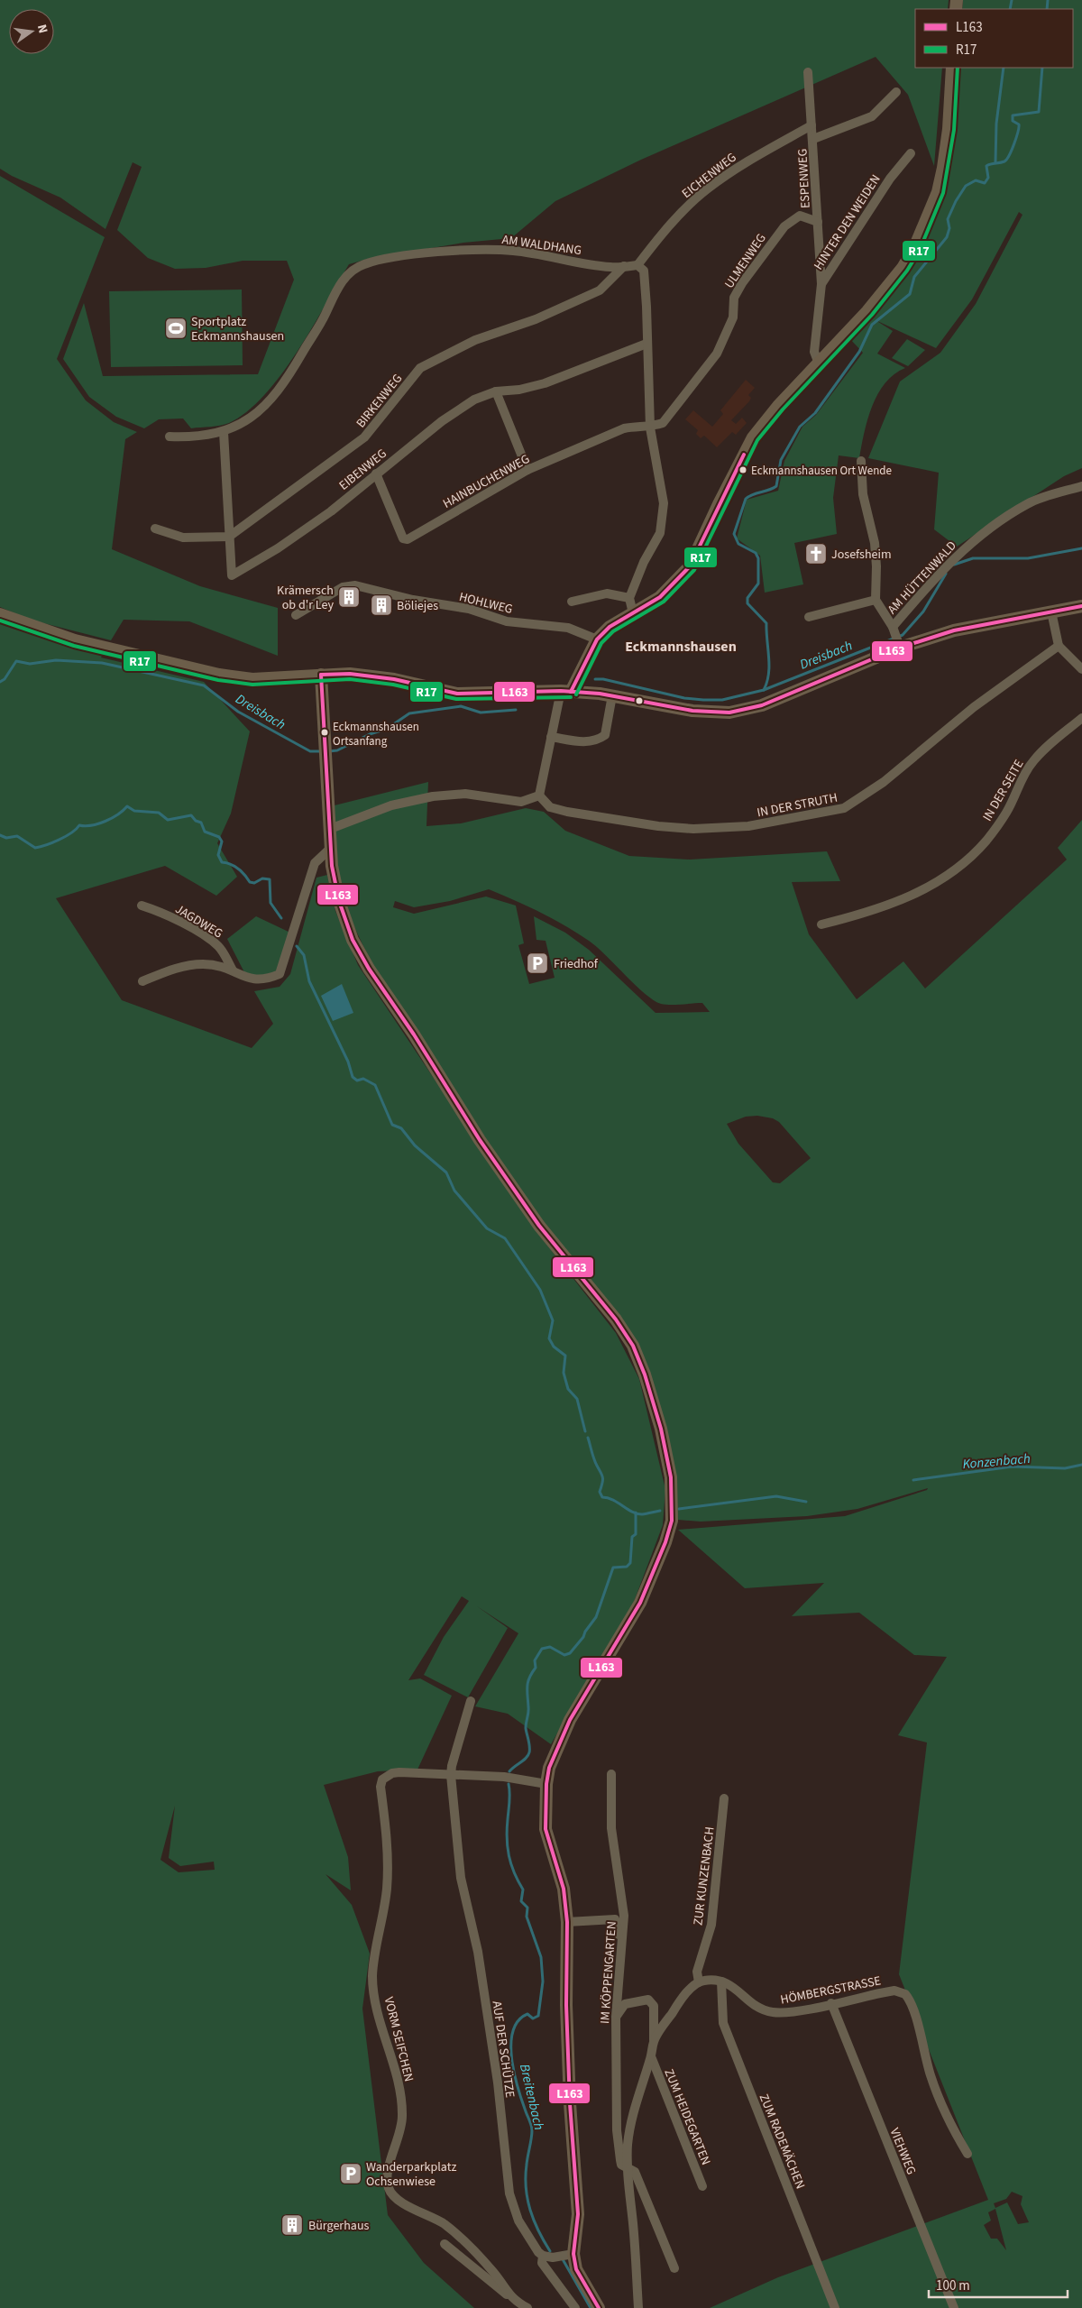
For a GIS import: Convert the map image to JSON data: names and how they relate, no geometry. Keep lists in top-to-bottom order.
{
  "streets": {
    "street": [
      "EICHENWEG",
      "ESPENWEG",
      "HINTER DEN WEIDEN",
      "AM WALDHANG",
      "ULMENWEG",
      "BIRKENWEG",
      "EIBENWEG",
      "HAINBUCHENWEG",
      "AM HÜTTENWALD",
      "HOHLWEG",
      "IN DER SEITE",
      "IN DER STRUTH",
      "JAGDWEG",
      "ZUR KUNZENBACH",
      "IM KÖPPENGARTEN",
      "HÖMBERGSTRASSE",
      "VORM SEIFCHEN",
      "AUF DER SCHÜTZE",
      "ZUM HEIDEGARTEN",
      "ZUM RADEMÄCHEN",
      "VIEHWEG"
    ]
  },
  "crossings": [
    ["EICHENWEG", "ESPENWEG"],
    ["EICHENWEG", "AM WALDHANG"],
    ["ESPENWEG", "HINTER DEN WEIDEN"],
    ["ESPENWEG", "ULMENWEG"],
    ["AM WALDHANG", "BIRKENWEG"],
    ["AM WALDHANG", "EIBENWEG"],
    ["ULMENWEG", "HAINBUCHENWEG"],
    ["BIRKENWEG", "EIBENWEG"],
    ["EIBENWEG", "HAINBUCHENWEG"],
    ["HÖMBERGSTRASSE", "ZUM RADEMÄCHEN"],
    ["HÖMBERGSTRASSE", "VIEHWEG"],
    ["VORM SEIFCHEN", "AUF DER SCHÜTZE"]
  ],
  "districts": ["Eckmannshausen"],
  "water": ["Dreisbach", "Konzenbach", "Breitenbach"],
  "places": {
    "sports": ["Sportplatz Eckmannshausen"],
    "other": ["Eckmannshausen Ort Wende", "Eckmannshausen Ortsanfang"],
    "church": ["Josefsheim"],
    "building": ["Krämersch ob d'r Ley", "Böliejes", "Bürgerhaus"],
    "parking": ["Friedhof", "Wanderparkplatz Ochsenwiese"]
  },
  "lines": ["transit line R17", "transit line L163"],
  "legend": ["L163", "R17"],
  "scale_bar": "100 m",
  "north": "right"
}
